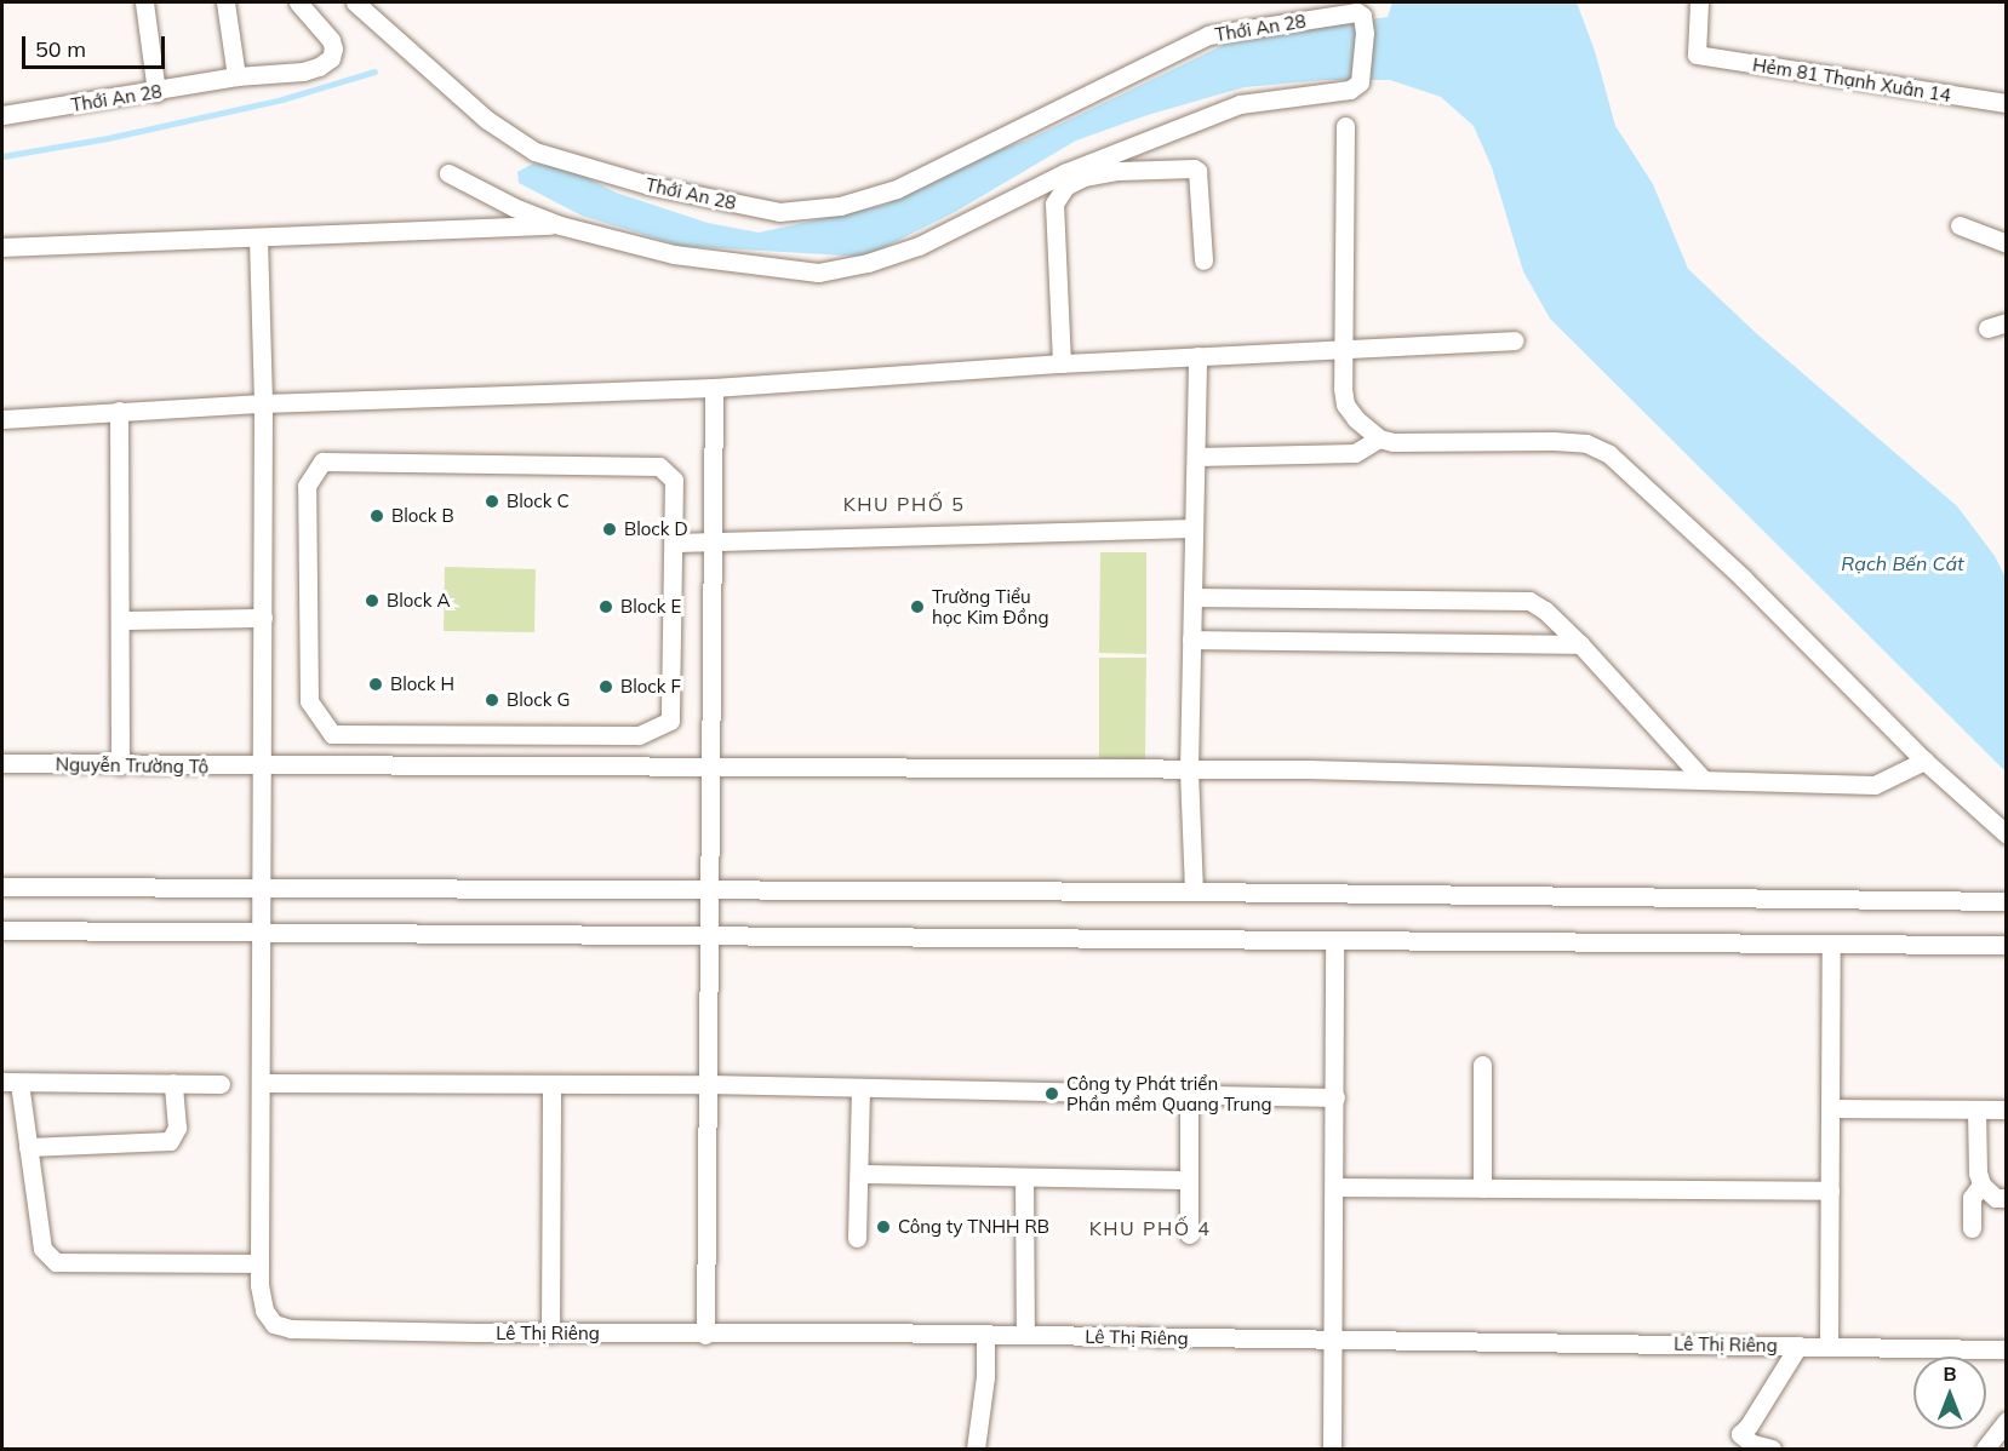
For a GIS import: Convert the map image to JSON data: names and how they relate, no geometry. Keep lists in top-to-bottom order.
{
  "streets": {
    "street": [
      "Thới An 28",
      "Hẻm 81 Thạnh Xuân 14",
      "Nguyễn Trường Tộ",
      "Lê Thị Riêng"
    ]
  },
  "districts": ["KHU PHỐ 5", "KHU PHỐ 4"],
  "water": ["Rạch Bến Cát"],
  "places": [
    "Block C",
    "Block B",
    "Block D",
    "Block A",
    "Block E",
    "Trường Tiểu học Kim Đồng",
    "Block H",
    "Block F",
    "Block G",
    "Công ty Phát triển Phần mềm Quang Trung",
    "Công ty TNHH RB"
  ],
  "scale_bar": "50 m",
  "north": "top"
}
